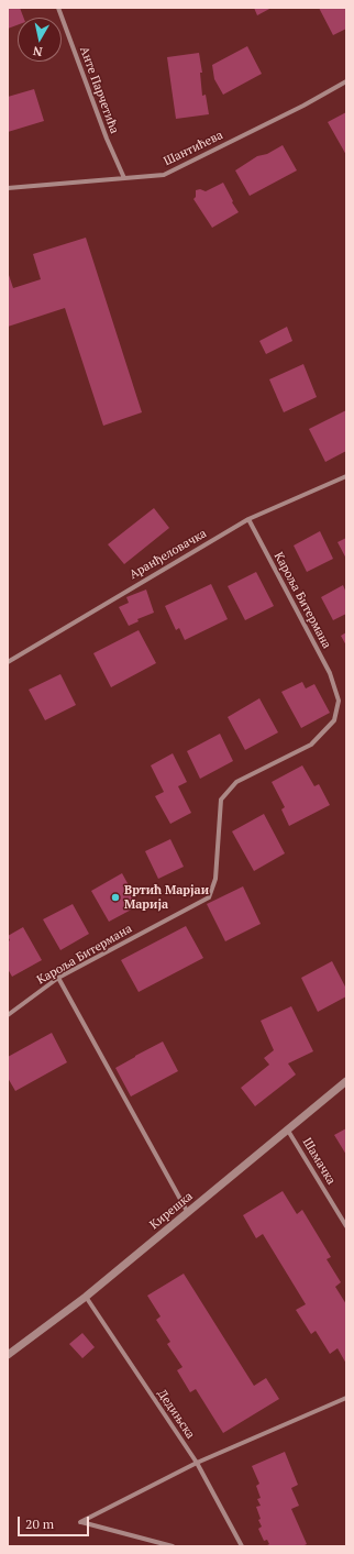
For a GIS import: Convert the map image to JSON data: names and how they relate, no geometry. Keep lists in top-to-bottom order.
{
  "streets": {
    "street": [
      "Анте Парчетића",
      "Шантићева",
      "Аранђеловачка",
      "Кароља Битермана",
      "Шамачка",
      "Кирешка",
      "Дедињска"
    ]
  },
  "crossings": [
    ["Анте Парчетића", "Шантићева"],
    ["Аранђеловачка", "Кароља Битермана"],
    ["Шамачка", "Кирешка"],
    ["Кирешка", "Дедињска"]
  ],
  "places": ["Вртић Марјаи Марија"],
  "scale_bar": "20 m",
  "north": "bottom"
}
